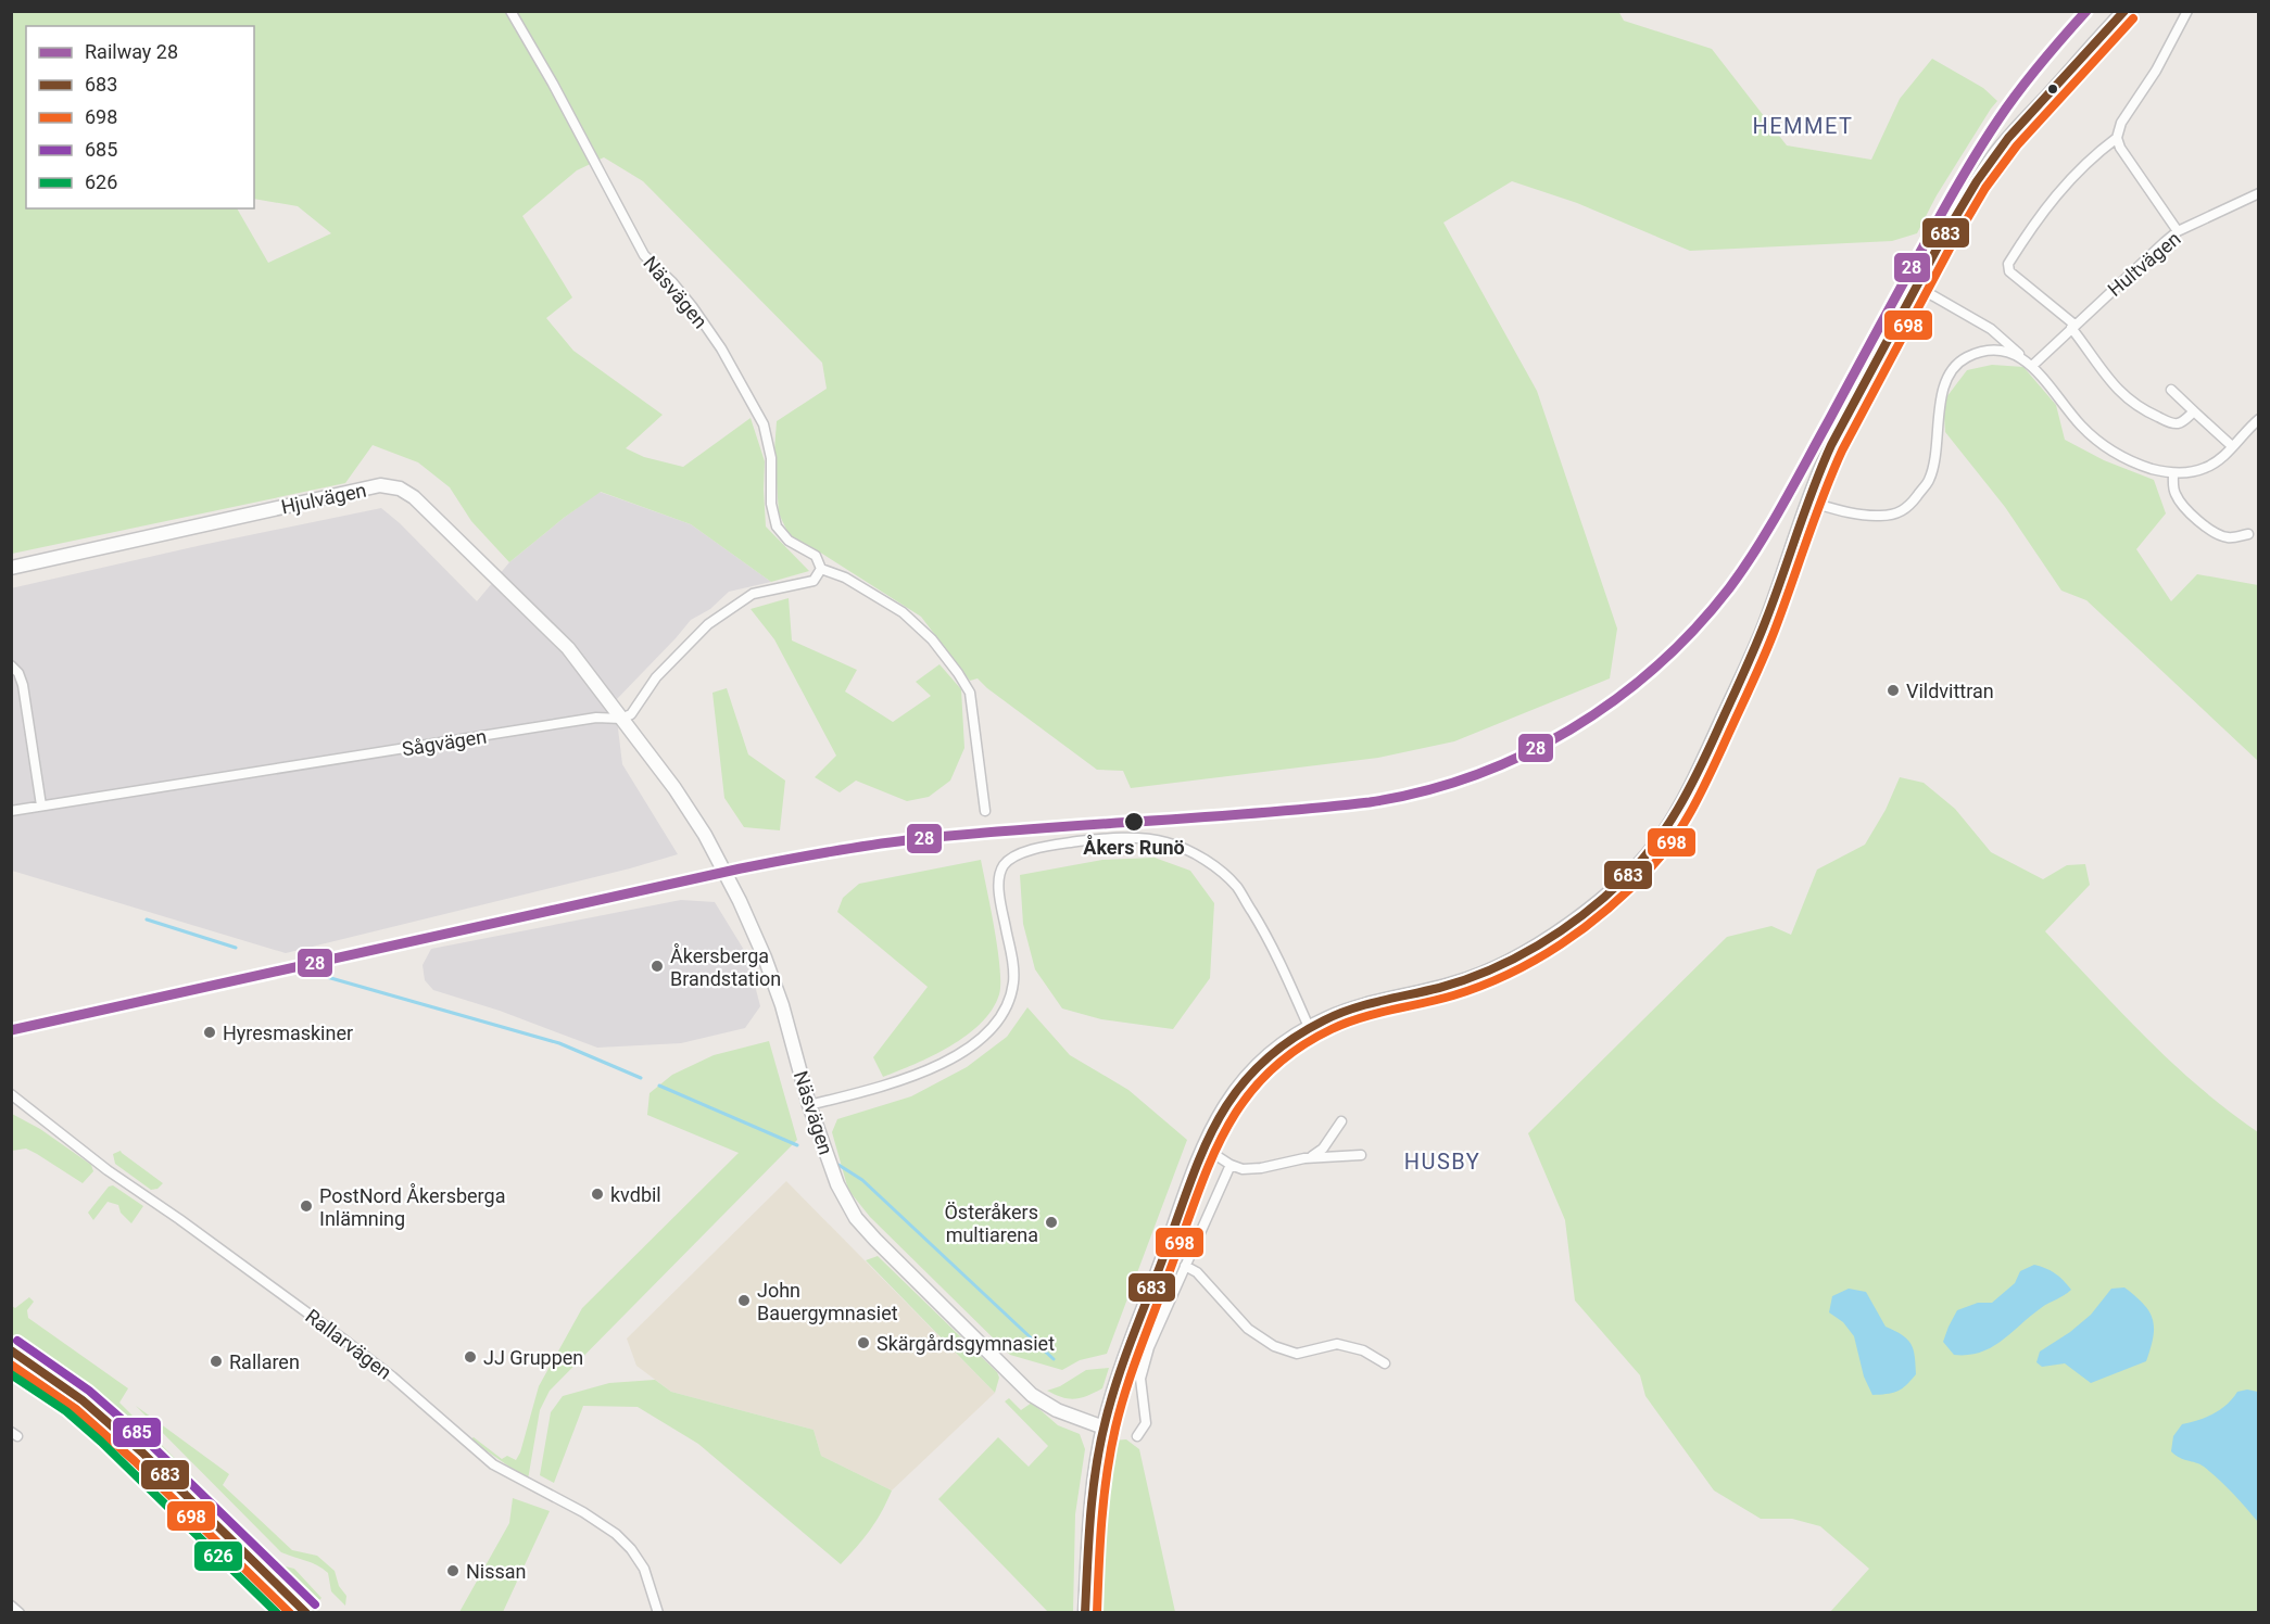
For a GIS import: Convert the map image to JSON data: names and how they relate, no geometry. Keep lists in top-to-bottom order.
{
  "streets": {
    "main road": ["Näsvägen", "Hjulvägen"],
    "street": ["Hultvägen", "Sågvägen", "Rallarvägen"]
  },
  "crossings": [
    ["Näsvägen", "Hjulvägen"],
    ["Näsvägen", "Sågvägen"],
    ["Hjulvägen", "Sågvägen"]
  ],
  "districts": ["HEMMET", "HUSBY"],
  "places": [
    "Vildvittran",
    "Åkers Runö",
    "Åkersberga Brandstation",
    "Hyresmaskiner",
    "kvdbil",
    "PostNord Åkersberga Inlämning",
    "Österåkers multiarena",
    "John Bauergymnasiet",
    "Skärgårdsgymnasiet",
    "JJ Gruppen",
    "Rallaren",
    "Nissan"
  ],
  "lines": [
    "rail line 28",
    "transit line 683",
    "transit line 698",
    "transit line 685",
    "transit line 626"
  ],
  "legend": [
    "Railway 28",
    "683",
    "698",
    "685",
    "626"
  ]
}
